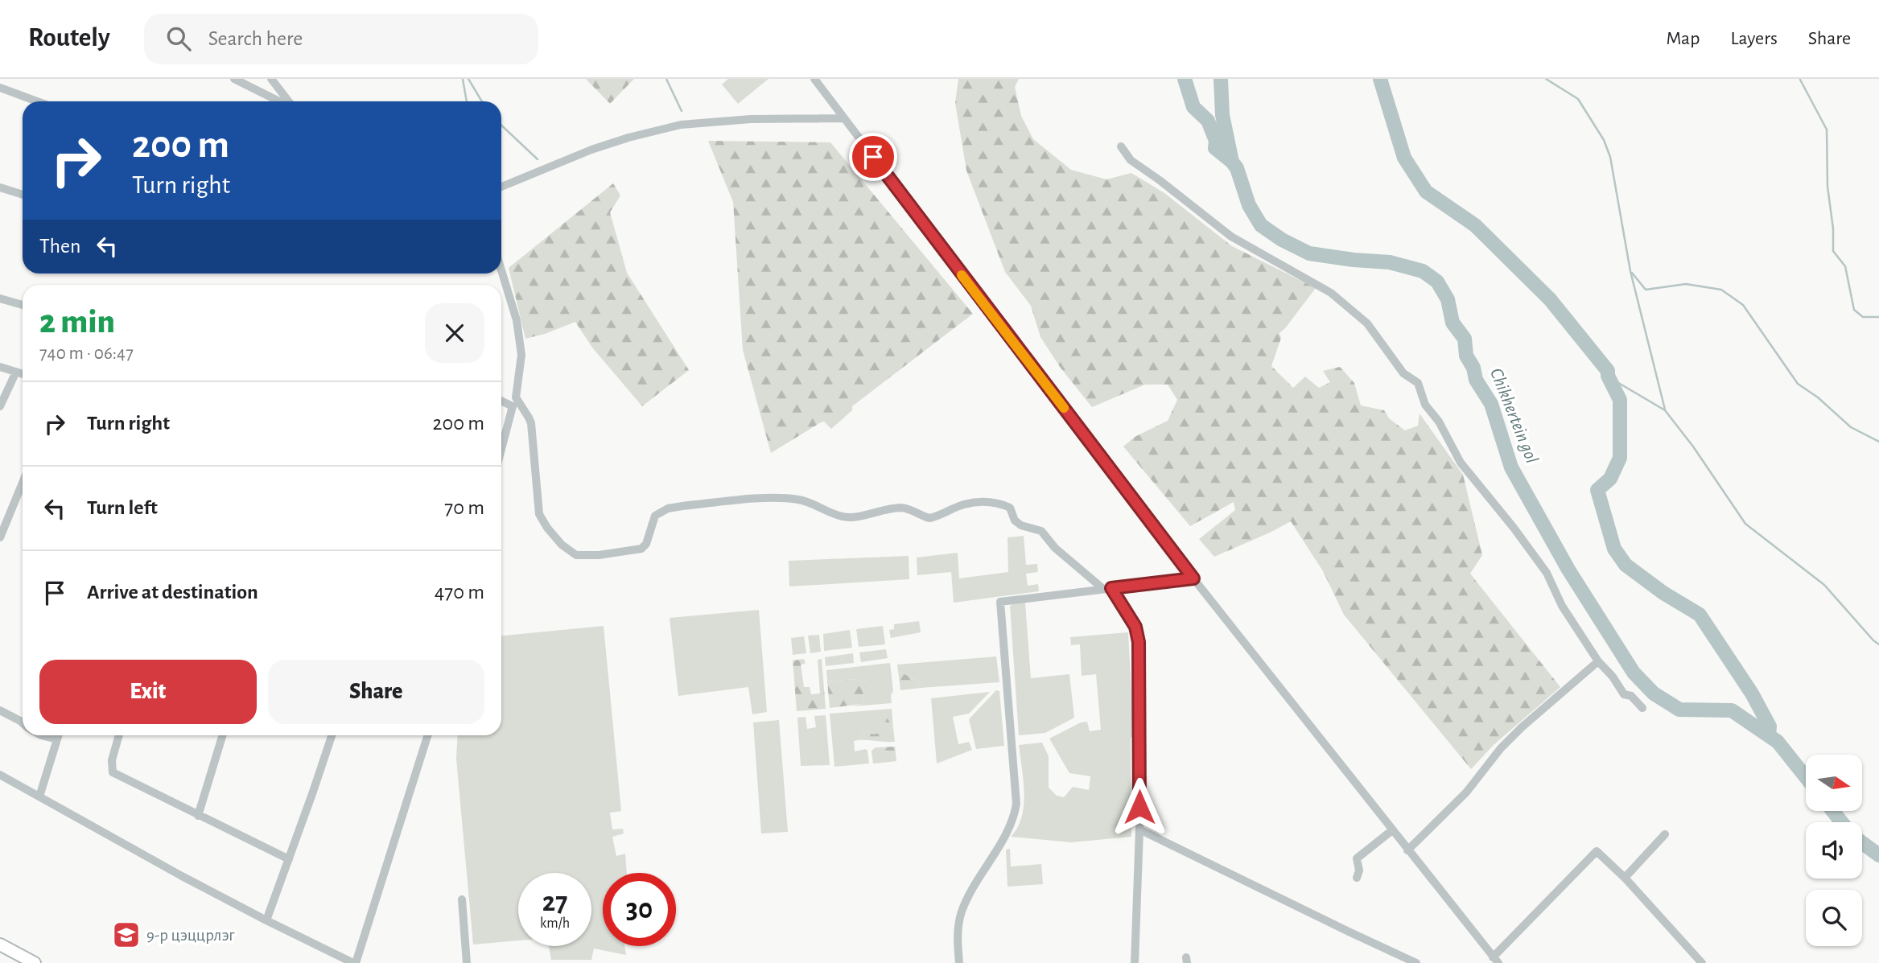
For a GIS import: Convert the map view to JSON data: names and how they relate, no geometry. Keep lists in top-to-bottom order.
{
  "water": ["Chikhertein gol"],
  "places": {
    "school or university": ["9-р цэццрлэг"]
  },
  "north": "right",
  "page": {
    "header": "Routely",
    "search": "Search here",
    "nav": ["Map", "Layers", "Share"],
    "turn": ["200 m", "Turn right"],
    "then": "Then",
    "heading": ["2 min", "740 m · 06:47"],
    "list": [
      {
        "name": "Turn right",
        "value": "200 m"
      },
      {
        "name": "Turn left",
        "value": "70 m"
      },
      {
        "name": "Arrive at destination",
        "value": "470 m"
      }
    ],
    "buttons": ["Exit", "Share"],
    "speed": "27 km/h",
    "limit": "30"
  }
}
